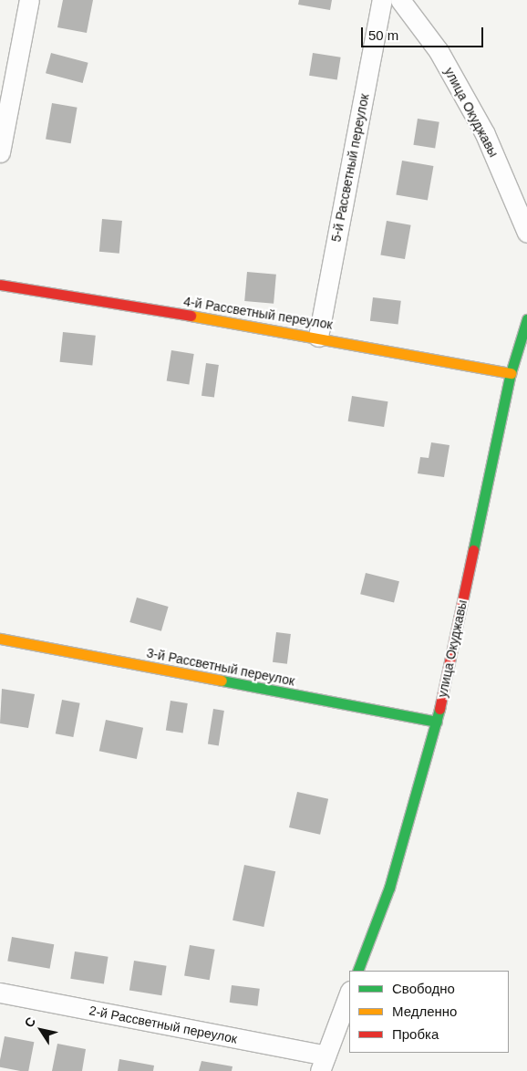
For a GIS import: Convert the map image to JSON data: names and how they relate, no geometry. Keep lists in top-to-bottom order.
{
  "streets": {
    "street": [
      "улица Окуджавы",
      "5-й Рассветный переулок",
      "4-й Рассветный переулок",
      "3-й Рассветный переулок",
      "2-й Рассветный переулок"
    ]
  },
  "crossings": [
    ["улица Окуджавы", "4-й Рассветный переулок"],
    ["улица Окуджавы", "3-й Рассветный переулок"],
    ["5-й Рассветный переулок", "4-й Рассветный переулок"]
  ],
  "legend": ["Свободно", "Медленно", "Пробка"],
  "scale_bar": "50 m",
  "north": "top left"
}
